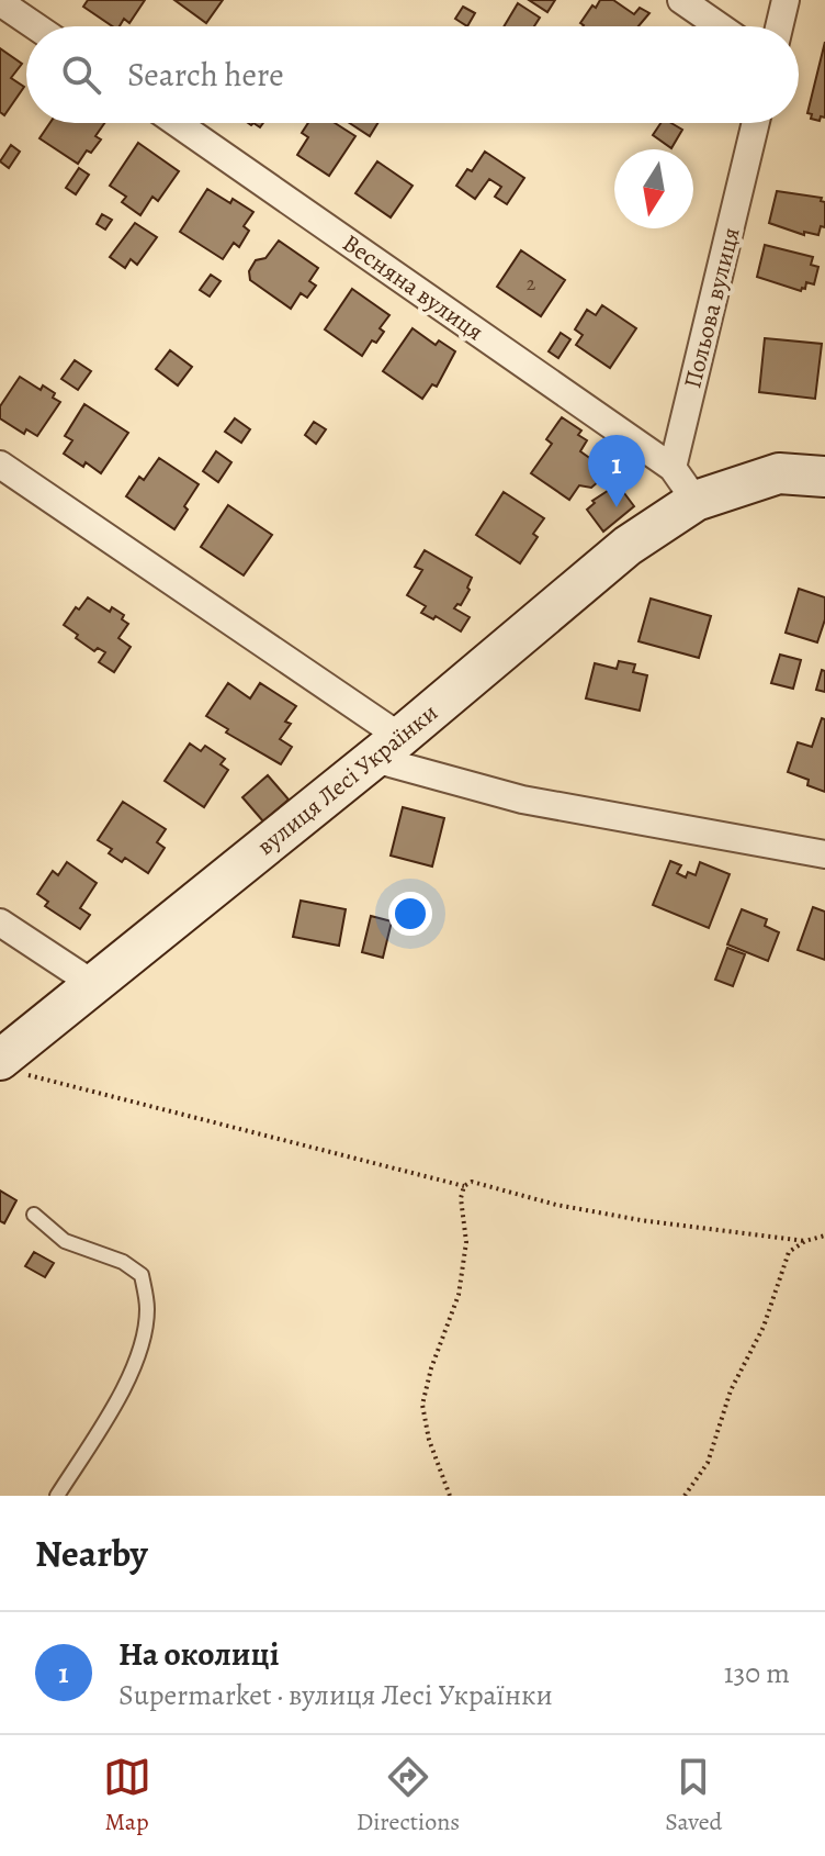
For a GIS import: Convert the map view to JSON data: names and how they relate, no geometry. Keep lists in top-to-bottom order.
{
  "streets": {
    "street": ["Весняна вулиця", "Польова вулиця", "вулиця Лесі Українки"]
  },
  "crossings": [
    ["Весняна вулиця", "Польова вулиця"]
  ],
  "house_numbers": ["2"],
  "north": "bottom",
  "page": {
    "search": "Search here",
    "pins": "1",
    "heading": "Nearby",
    "list": [
      {
        "mark": "1",
        "name": "На околиці",
        "note": "Supermarket · вулиця Лесі Українки",
        "value": "130 m"
      }
    ],
    "nav": ["Map", "Directions", "Saved"]
  }
}
